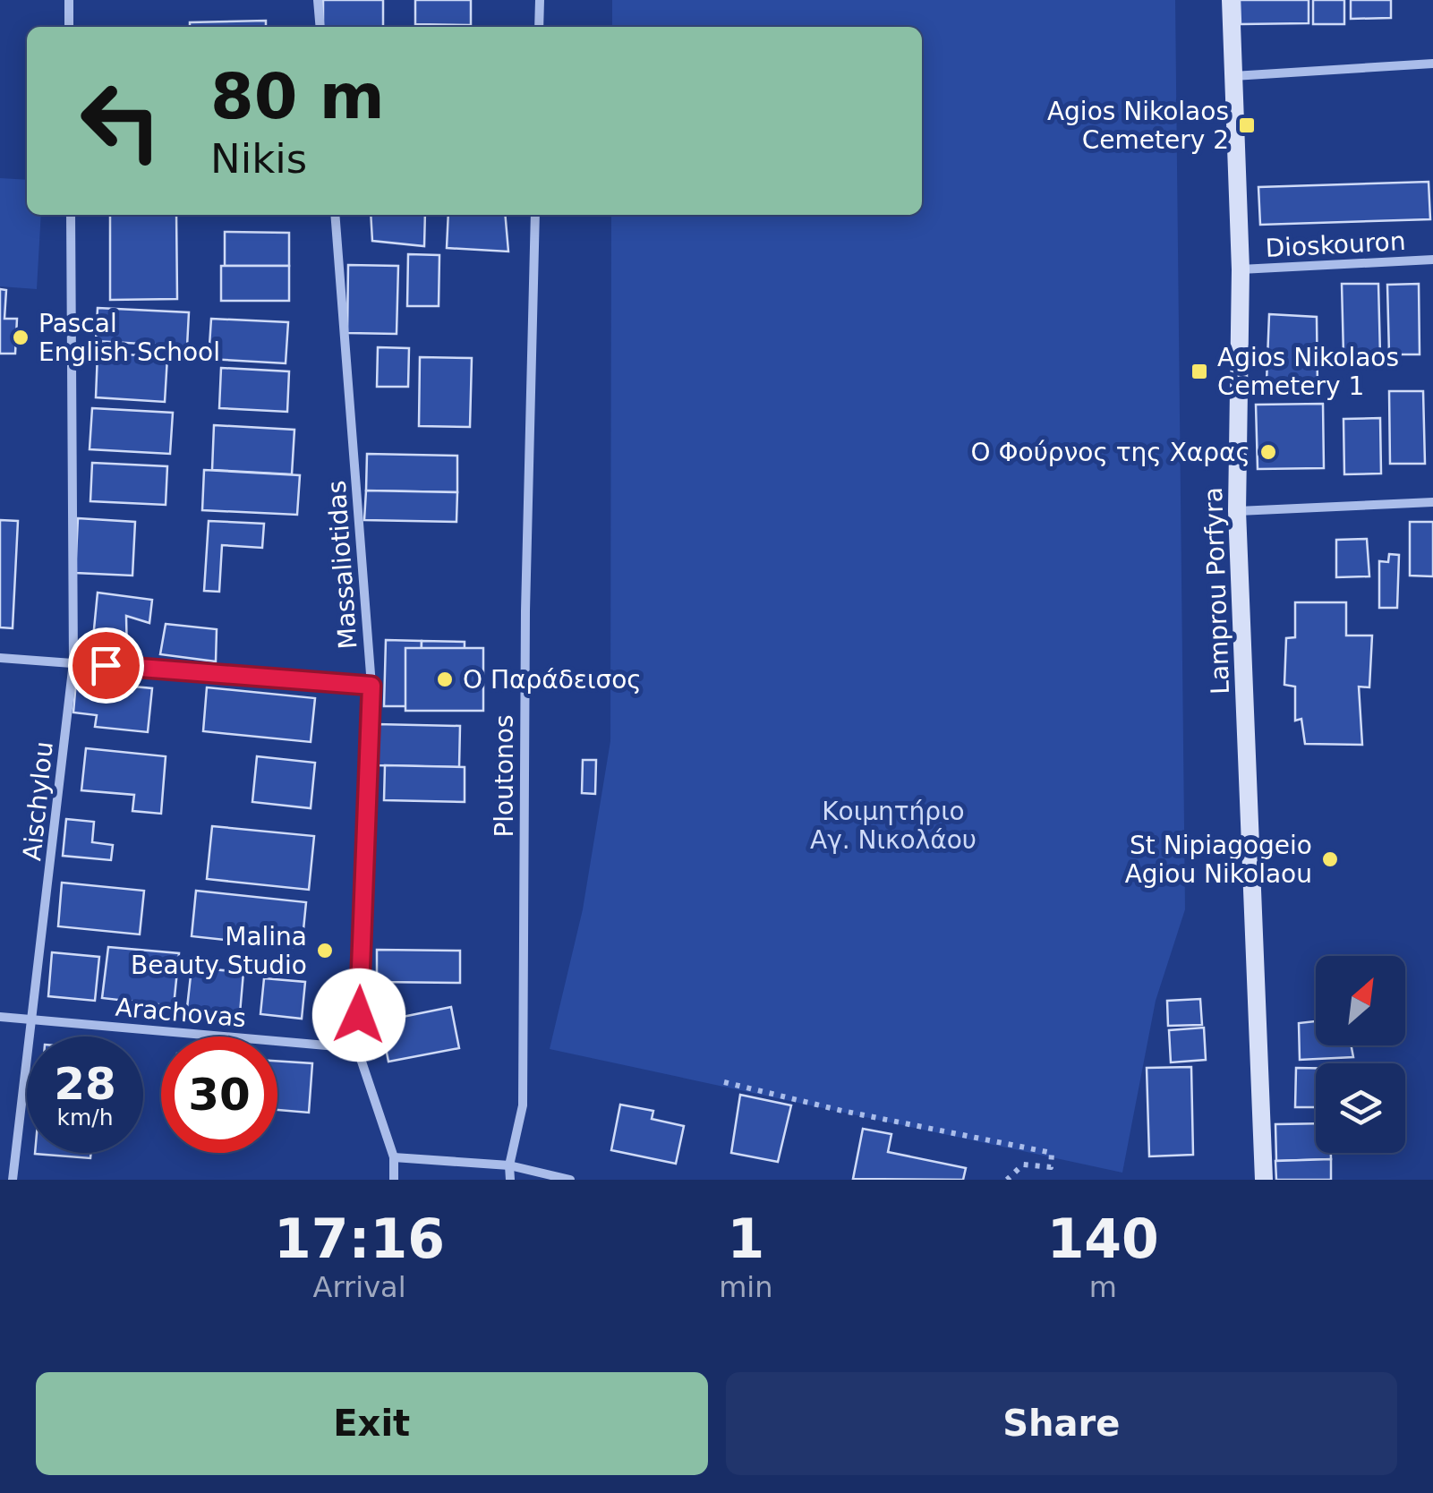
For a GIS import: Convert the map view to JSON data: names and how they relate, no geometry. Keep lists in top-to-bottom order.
{
  "streets": {
    "street": [
      "Dioskouron",
      "Massaliotidas",
      "Lamprou Porfyra",
      "Ploutonos",
      "Aischylou",
      "Arachovas"
    ]
  },
  "crossings": [
    ["Dioskouron", "Lamprou Porfyra"],
    ["Massaliotidas", "Arachovas"],
    ["Aischylou", "Arachovas"]
  ],
  "parks": ["Κοιμητήριο Αγ. Νικολάου"],
  "places": {
    "transit": ["Agios Nikolaos Cemetery 2", "Agios Nikolaos Cemetery 1"],
    "other": [
      "Pascal English School",
      "Ο Φούρνος της Χαρας",
      "Ο Παράδεισος",
      "St Nipiagogeio Agiou Nikolaou",
      "Malina Beauty Studio"
    ]
  },
  "north": "top right",
  "page": {
    "turn": ["80 m", "Nikis"],
    "speed": "28 km/h",
    "limit": "30",
    "eta": [
      "17:16",
      "Arrival",
      "1",
      "min",
      "140",
      "m"
    ],
    "buttons": ["Exit", "Share"]
  }
}
